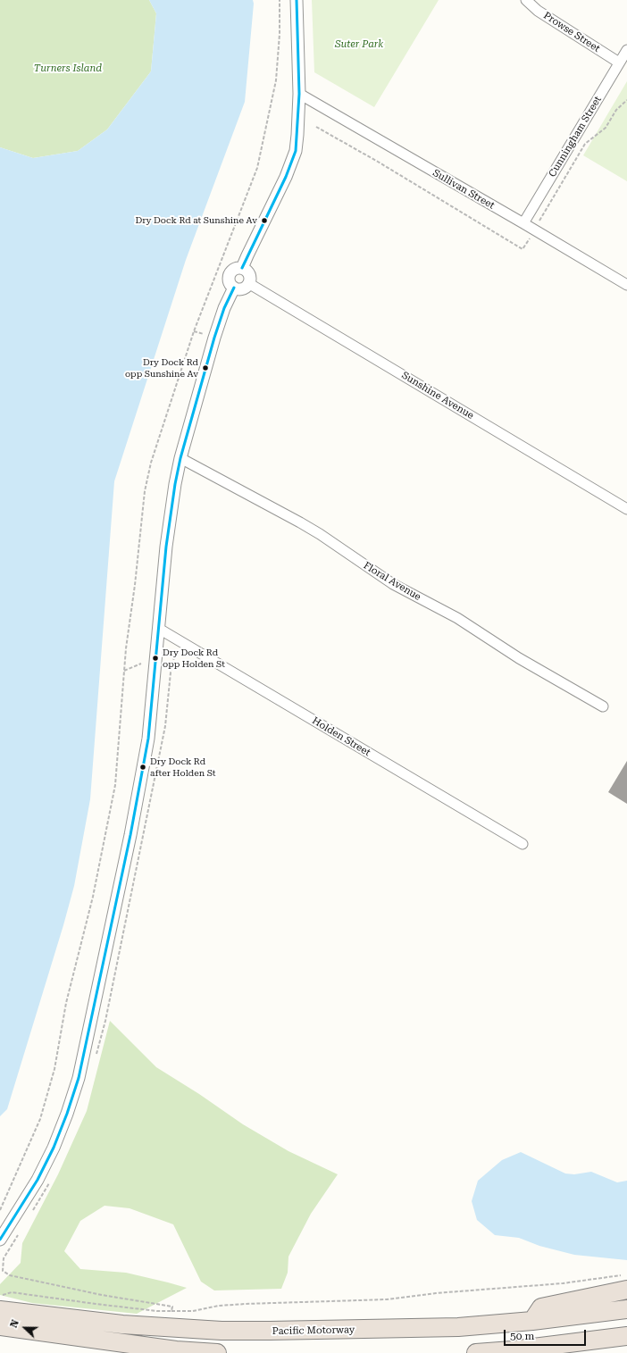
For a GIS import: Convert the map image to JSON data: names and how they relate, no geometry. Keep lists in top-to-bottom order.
{
  "streets": {
    "highway": ["Pacific Motorway"],
    "street": [
      "Prowse Street",
      "Cunningham Street",
      "Sullivan Street",
      "Sunshine Avenue",
      "Floral Avenue",
      "Holden Street"
    ]
  },
  "crossings": [
    ["Prowse Street", "Cunningham Street"],
    ["Cunningham Street", "Sullivan Street"]
  ],
  "parks": ["Suter Park", "Turners Island"],
  "places": [
    "Dry Dock Rd at Sunshine Av",
    "Dry Dock Rd opp Sunshine Av",
    "Dry Dock Rd opp Holden St",
    "Dry Dock Rd after Holden St"
  ],
  "scale_bar": "50 m",
  "north": "left"
}
